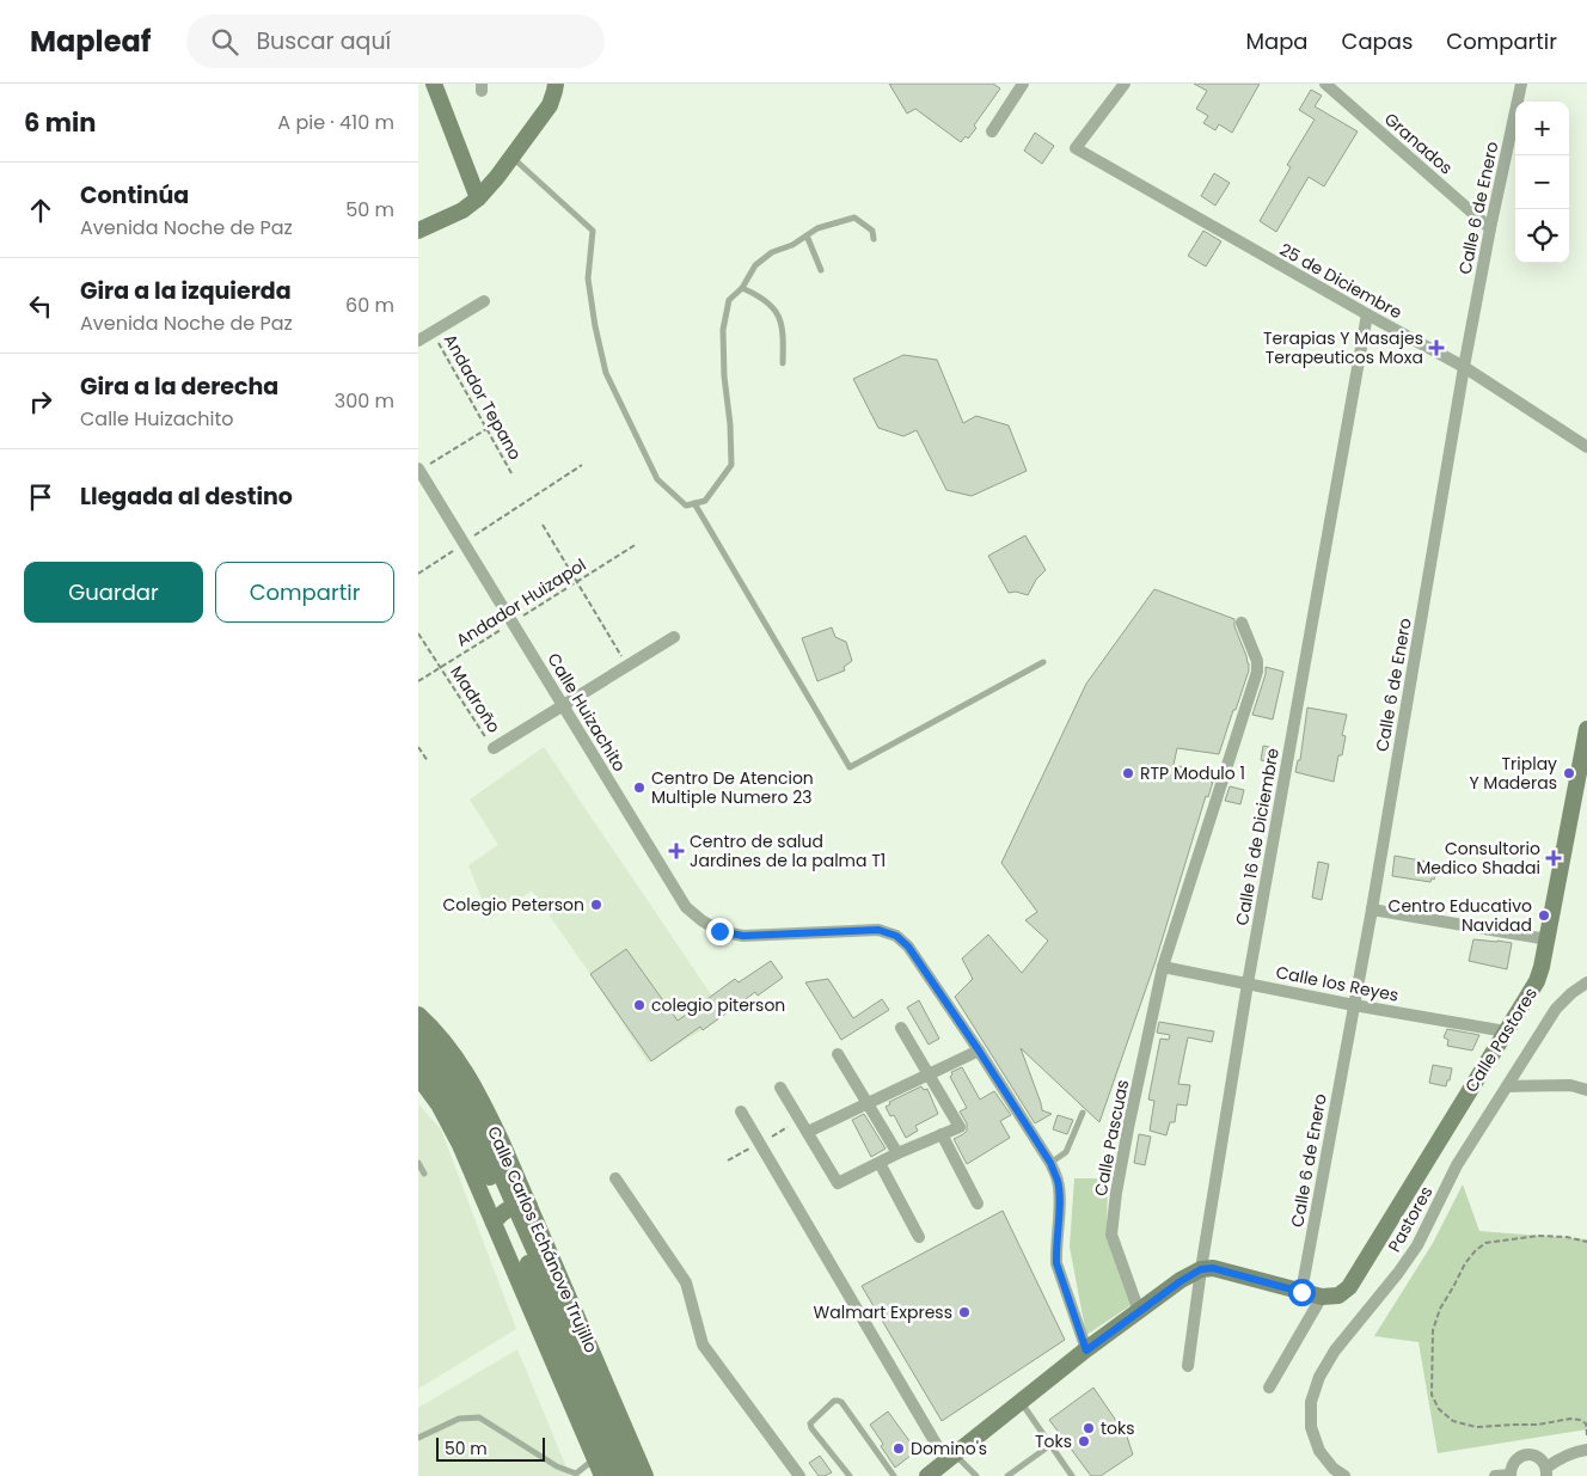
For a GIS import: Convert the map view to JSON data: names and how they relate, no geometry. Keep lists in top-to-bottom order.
{
  "streets": {
    "street": [
      "Granados",
      "Calle 6 de Enero",
      "25 de Diciembre",
      "Calle Huizachito",
      "Calle 16 de Diciembre",
      "Calle los Reyes",
      "Calle Pastores",
      "Calle Pascuas",
      "Pastores",
      "Calle Carlos Echánove Trujillo"
    ],
    "path": ["Andador Tepano", "Andador Huizapol", "Madroño"]
  },
  "crossings": [
    ["Granados", "Calle 6 de Enero"],
    ["Calle 6 de Enero", "25 de Diciembre"],
    ["Calle 6 de Enero", "Calle los Reyes"],
    ["25 de Diciembre", "Calle 16 de Diciembre"],
    ["Andador Huizapol", "Madroño"],
    ["Andador Huizapol", "Calle Huizachito"],
    ["Calle 16 de Diciembre", "Calle los Reyes"],
    ["Calle los Reyes", "Calle Pastores"],
    ["Calle los Reyes", "Calle Pascuas"]
  ],
  "places": {
    "health": ["Terapias Y Masajes Terapeuticos Moxa", "Centro de salud Jardines de la palma T1", "Consultorio Medico Shadai"],
    "other": [
      "RTP Modulo 1",
      "Triplay Y Maderas",
      "Centro De Atencion Multiple Numero 23",
      "Colegio Peterson",
      "Centro Educativo Navidad",
      "colegio piterson",
      "Walmart Express",
      "toks",
      "Toks",
      "Domino's"
    ]
  },
  "scale_bar": "50 m",
  "page": {
    "header": "Mapleaf",
    "search": "Buscar aquí",
    "nav": ["Mapa", "Capas", "Compartir"],
    "heading": ["6 min", "A pie · 410 m"],
    "map_buttons": ["+", "−"],
    "list": [
      ["Continúa", "Avenida Noche de Paz", "50 m"],
      ["Gira a la izquierda", "Avenida Noche de Paz", "60 m"],
      ["Gira a la derecha", "Calle Huizachito", "300 m"],
      "Llegada al destino"
    ],
    "buttons": ["Guardar", "Compartir"],
    "scale": "50 m"
  }
}
